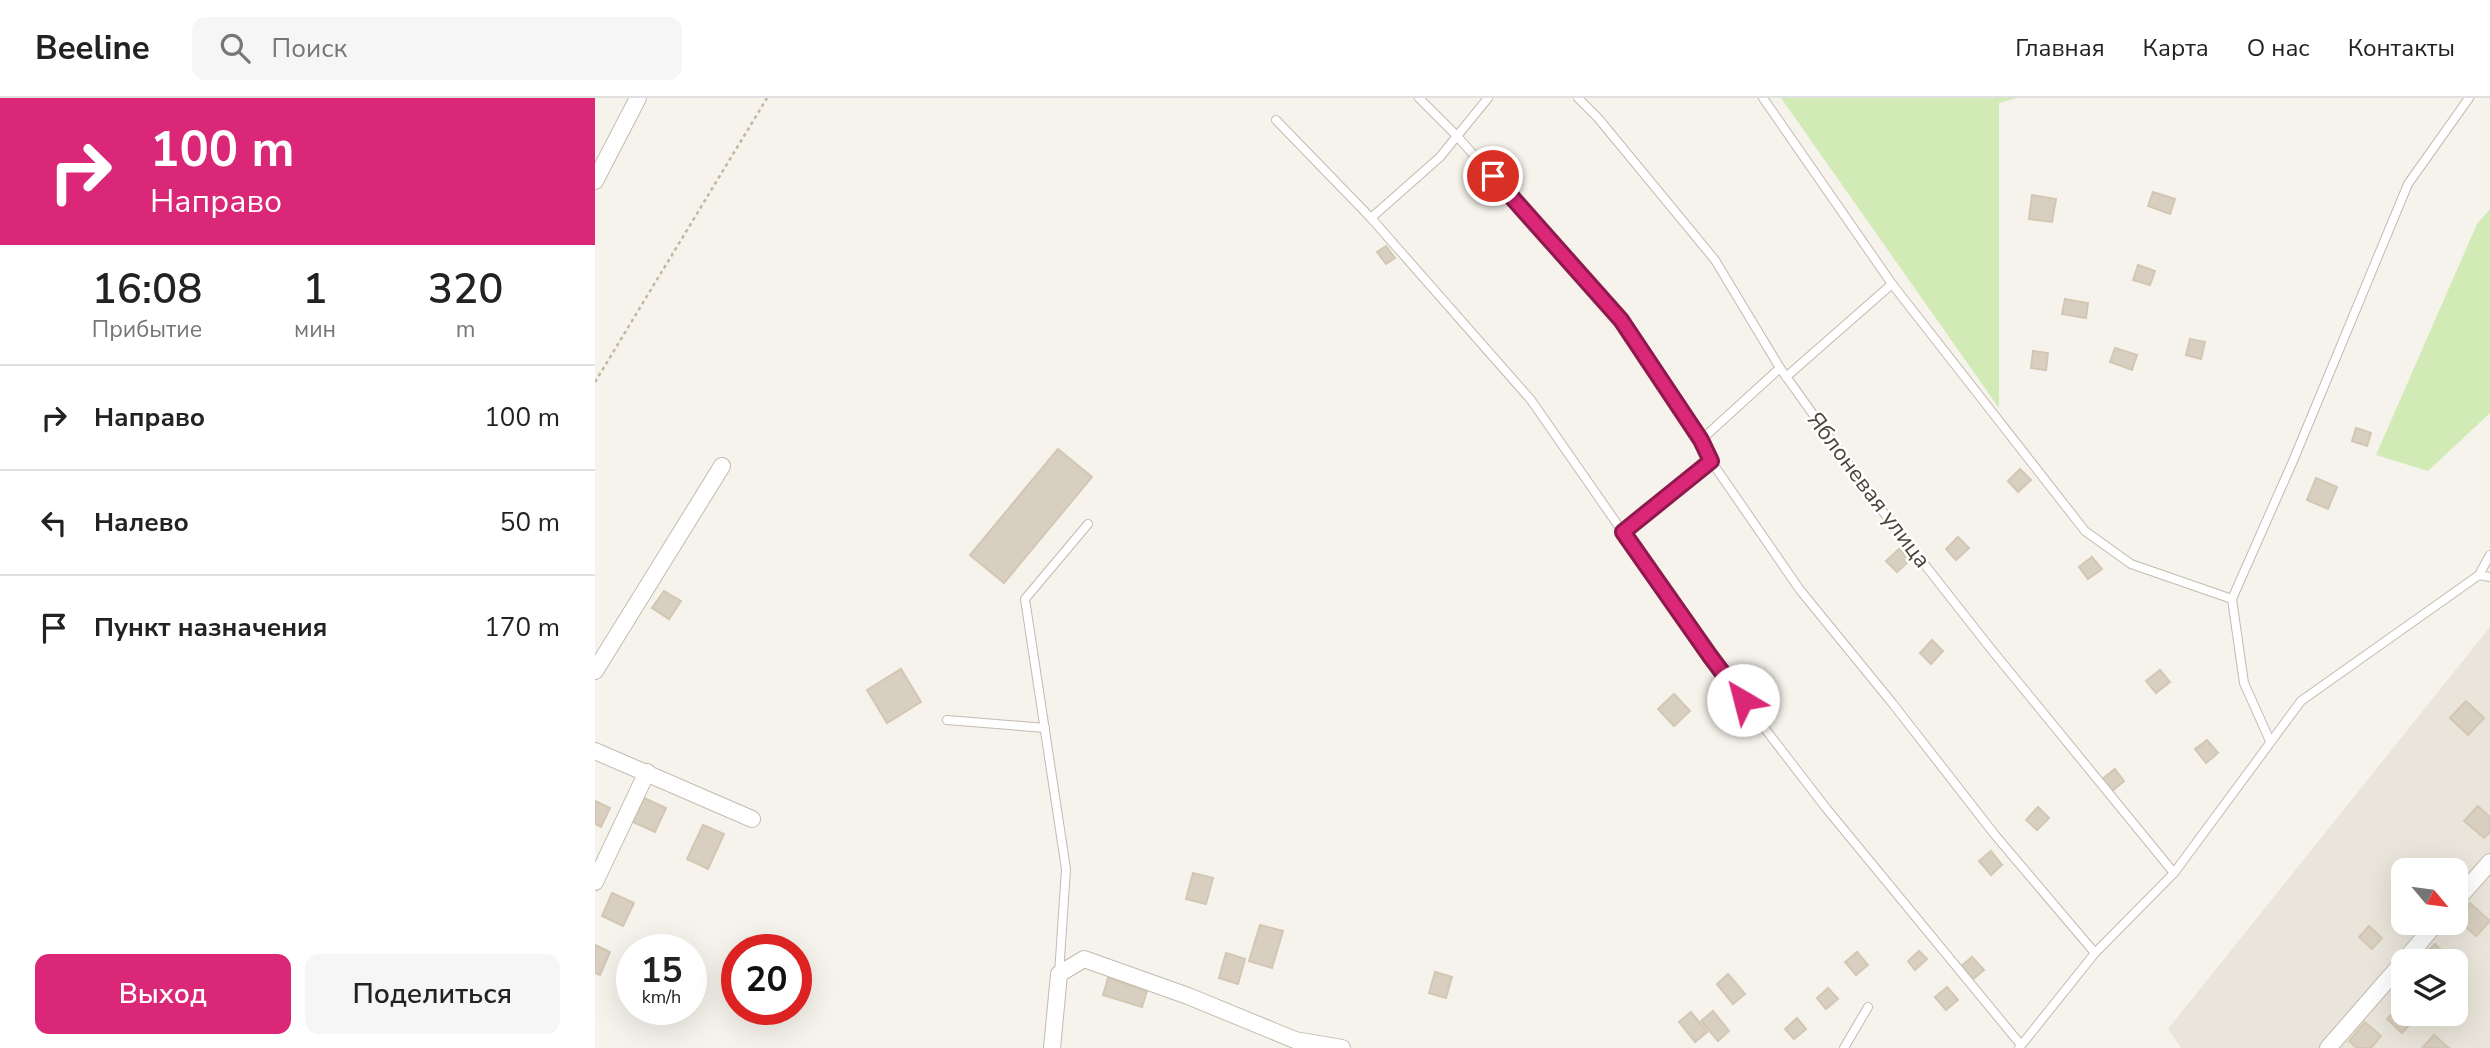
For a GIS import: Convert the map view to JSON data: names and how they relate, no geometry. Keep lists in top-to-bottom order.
{
  "streets": {
    "lane": ["Яблоневая улица"]
  },
  "north": "bottom right",
  "page": {
    "header": "Beeline",
    "search": "Поиск",
    "nav": [
      "Главная",
      "Карта",
      "О нас",
      "Контакты"
    ],
    "turn": ["100 m", "Направо"],
    "eta": [
      "16:08",
      "Прибытие",
      "1",
      "мин",
      "320",
      "m"
    ],
    "list": [
      {
        "name": "Направо",
        "value": "100 m"
      },
      {
        "name": "Налево",
        "value": "50 m"
      },
      {
        "name": "Пункт назначения",
        "value": "170 m"
      }
    ],
    "speed": "15 km/h",
    "limit": "20",
    "buttons": ["Выход", "Поделиться"]
  }
}
